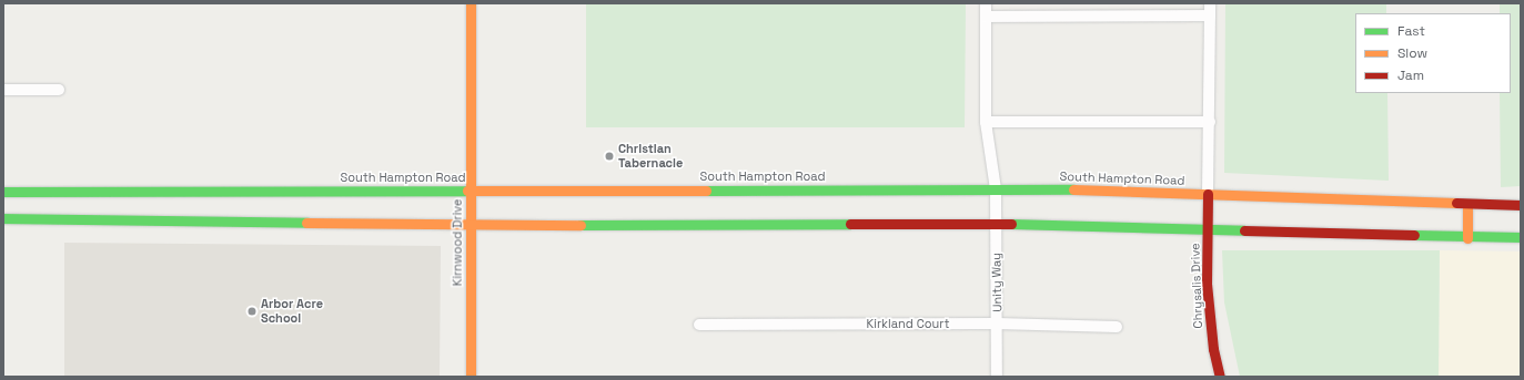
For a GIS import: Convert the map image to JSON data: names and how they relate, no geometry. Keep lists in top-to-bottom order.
{
  "streets": {
    "main road": ["South Hampton Road", "Kirnwood Drive", "Chrysalis Drive"],
    "street": ["Unity Way", "Kirkland Court"]
  },
  "crossings": [
    ["South Hampton Road", "Kirnwood Drive"],
    ["South Hampton Road", "Unity Way"],
    ["South Hampton Road", "Chrysalis Drive"],
    ["Unity Way", "Kirkland Court"]
  ],
  "places": ["Christian Tabernacle", "Arbor Acre School"],
  "legend": ["Fast", "Slow", "Jam"]
}
